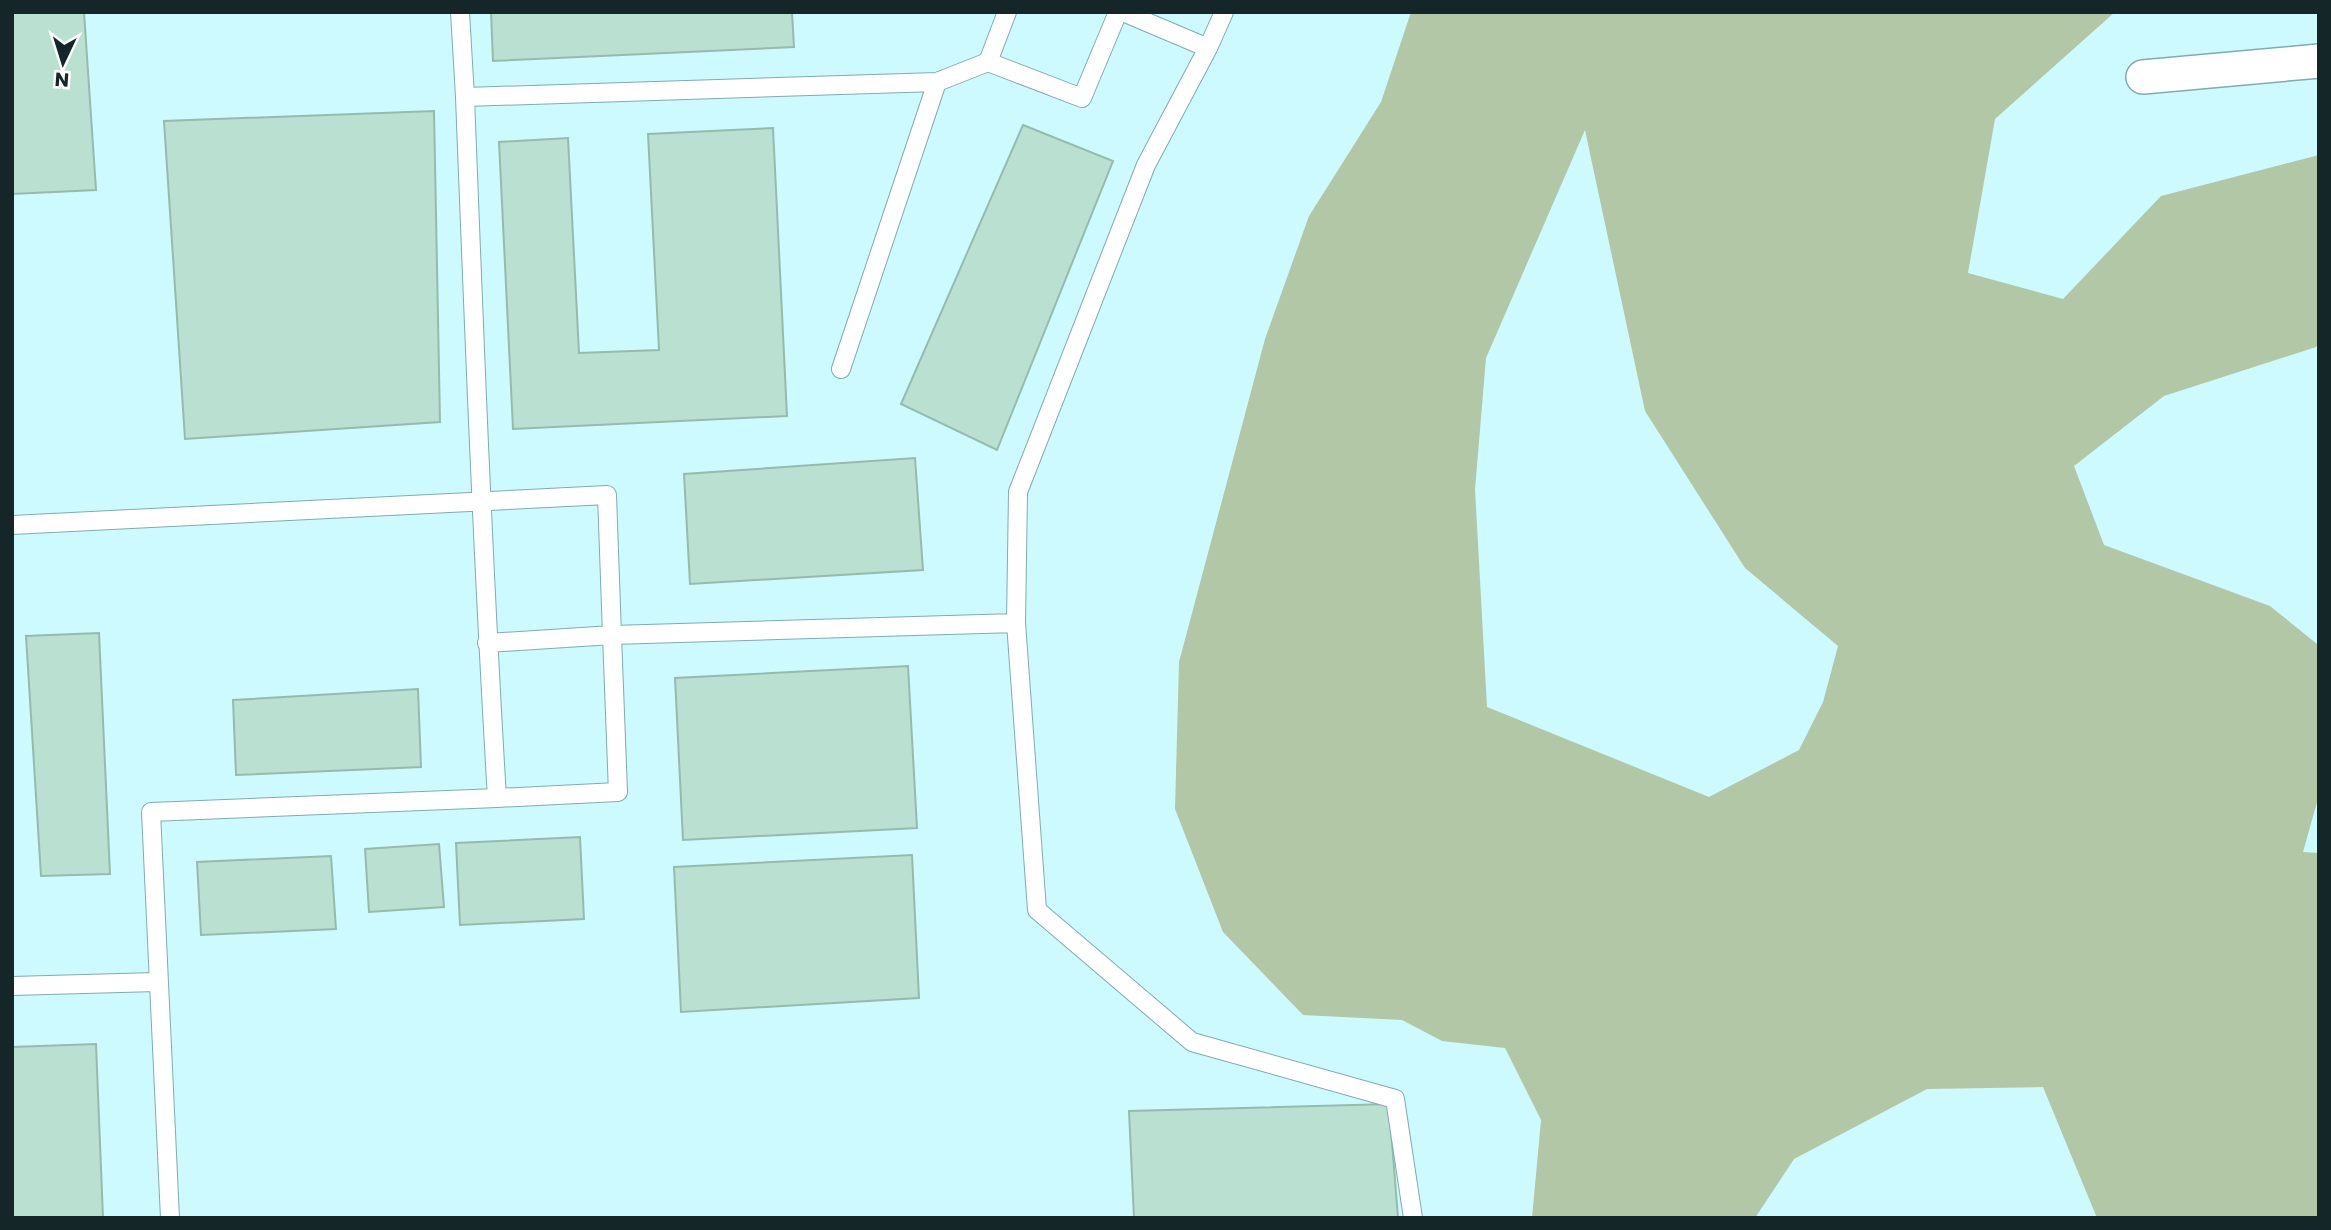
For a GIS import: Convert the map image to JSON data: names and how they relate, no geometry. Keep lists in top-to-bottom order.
{
  "north": "bottom"
}
